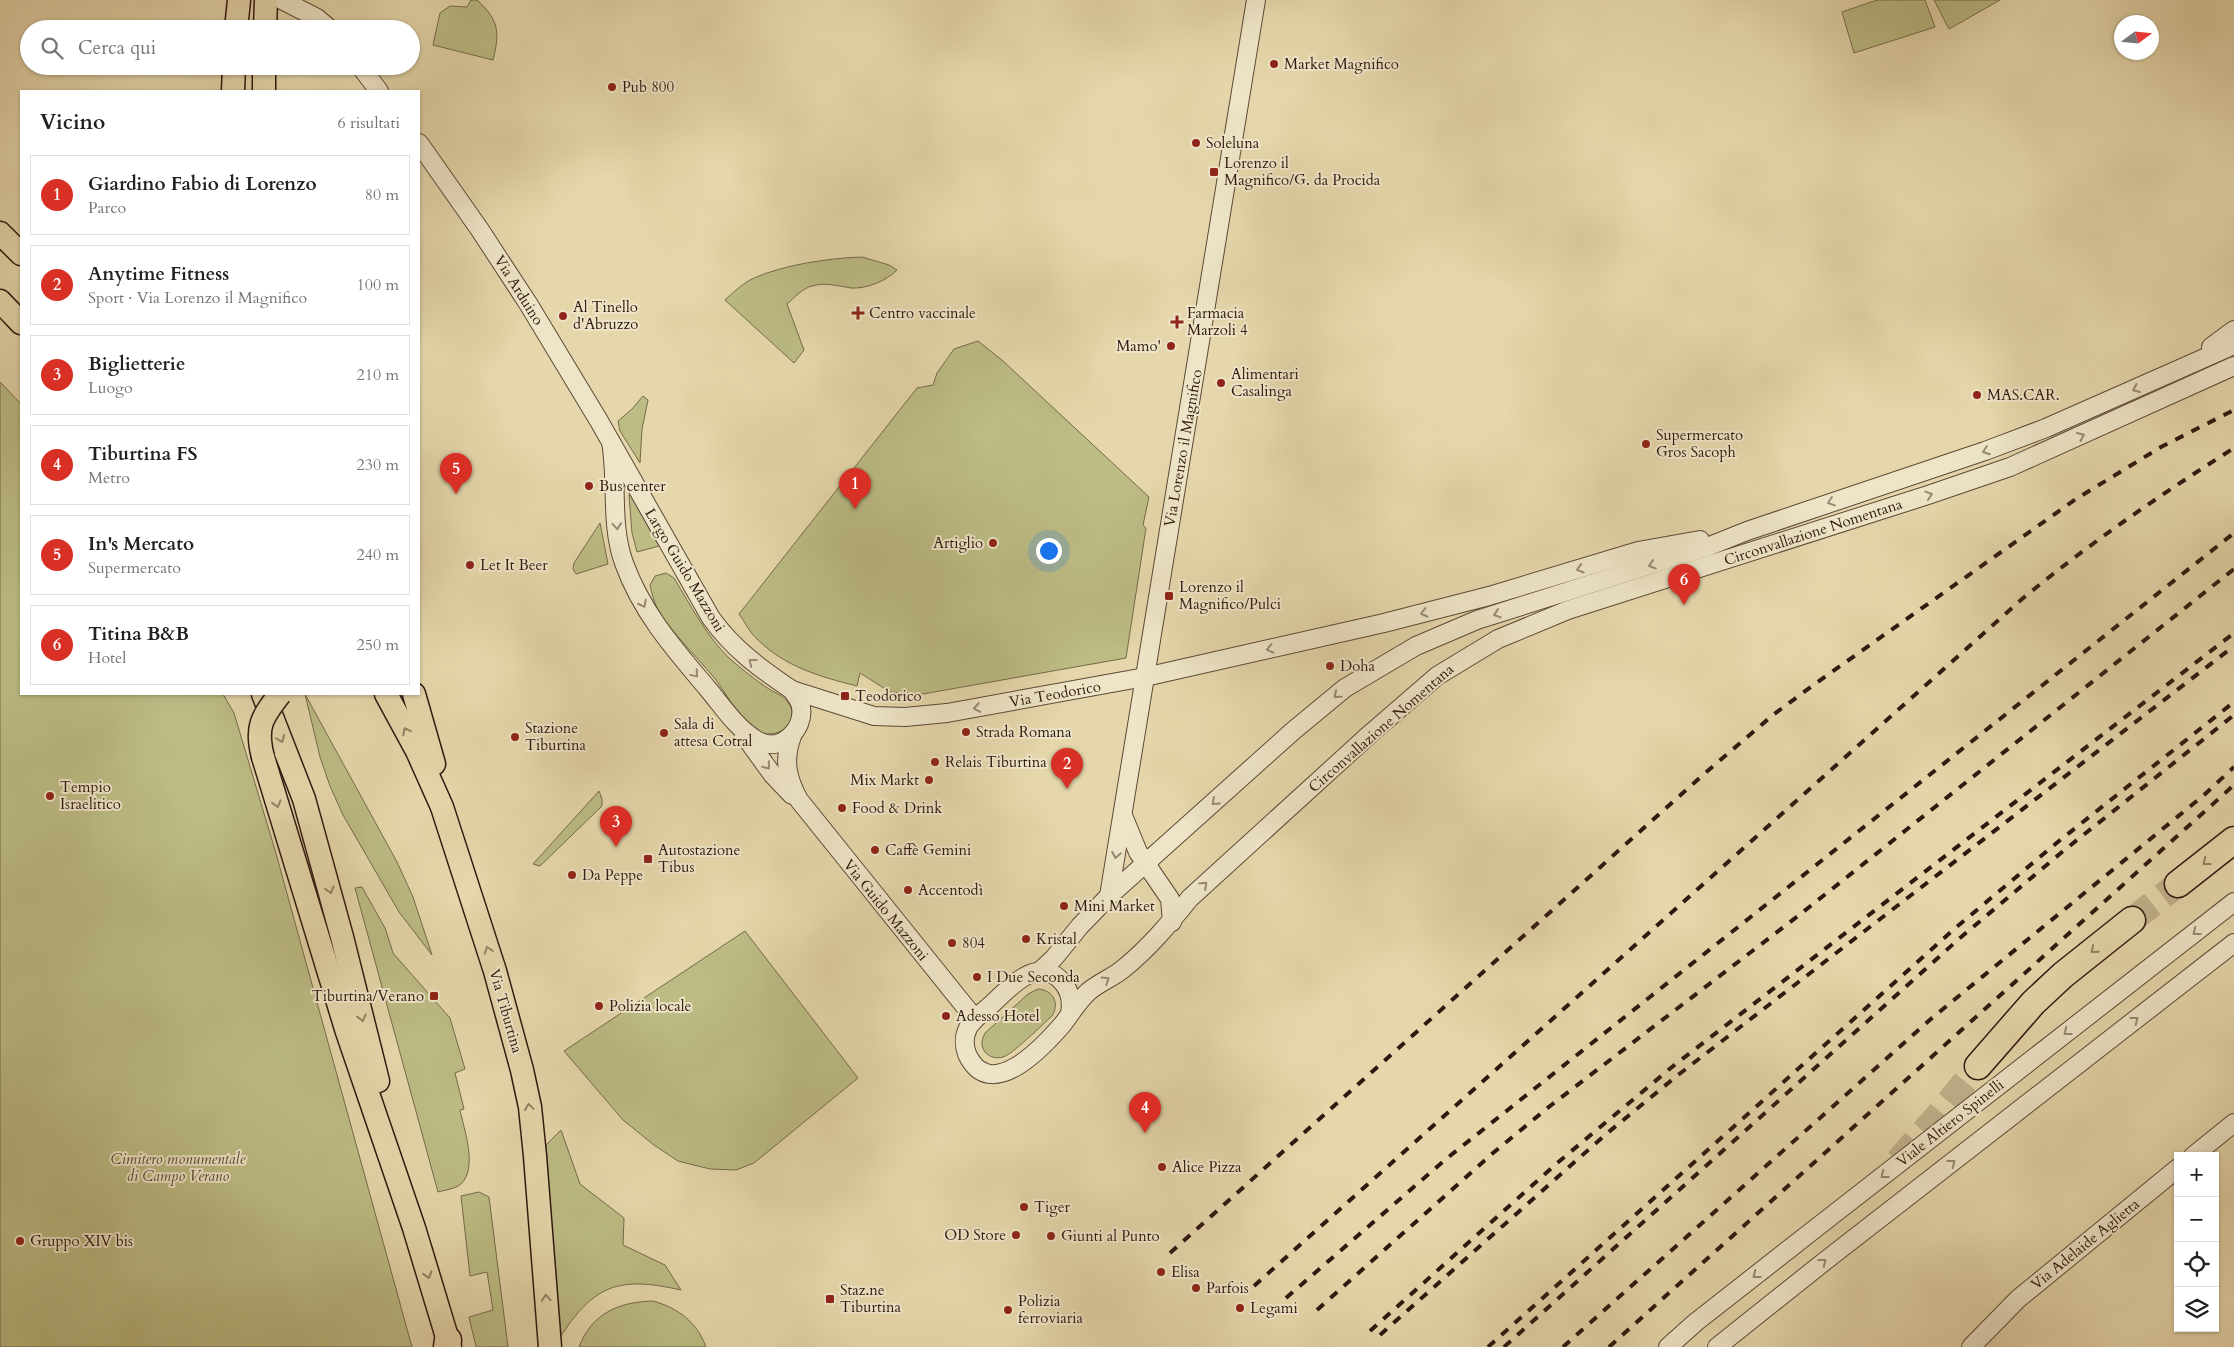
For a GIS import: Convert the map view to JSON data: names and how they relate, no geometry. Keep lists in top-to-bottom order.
{
  "streets": {
    "main road": ["Via Tiburtina"],
    "street": [
      "Via Arduino",
      "Via Lorenzo il Magnifico",
      "Circonvallazione Nomentana",
      "Largo Guido Mazzoni",
      "Via Teodorico",
      "Via Guido Mazzoni",
      "Viale Altiero Spinelli",
      "Via Adelaide Aglietta"
    ]
  },
  "crossings": [
    ["Via Arduino", "Largo Guido Mazzoni"],
    ["Via Lorenzo il Magnifico", "Circonvallazione Nomentana"],
    ["Via Lorenzo il Magnifico", "Via Teodorico"],
    ["Circonvallazione Nomentana", "Via Teodorico"],
    ["Circonvallazione Nomentana", "Via Guido Mazzoni"],
    ["Largo Guido Mazzoni", "Via Teodorico"]
  ],
  "one_way": ["Via Teodorico"],
  "parks": ["Cimitero monumentale di Campo Verano"],
  "places": {
    "other": [
      "Market Magnifico",
      "Pub 800",
      "Soleluna",
      "Al Tinello d'Abruzzo",
      "Mamo'",
      "Alimentari Casalinga",
      "MAS.CAR.",
      "Supermercato Gros Sacoph",
      "Bus center",
      "Artiglio",
      "Let It Beer",
      "Doha",
      "Strada Romana",
      "Sala di attesa Cotral",
      "Stazione Tiburtina",
      "Relais Tiburtina",
      "Mix Markt",
      "Tempio Israelitico",
      "Food & Drink",
      "Caffè Gemini",
      "Da Peppe",
      "Accentodì",
      "Mini Market",
      "Kristal",
      "804",
      "I Due Seconda",
      "Polizia locale",
      "Adesso Hotel",
      "Alice Pizza",
      "Tiger",
      "OD Store",
      "Giunti al Punto",
      "Gruppo XIV bis",
      "Elisa",
      "Parfois",
      "Legami",
      "Polizia ferroviaria"
    ],
    "transit": [
      "Lorenzo il Magnifico/G. da Procida",
      "Lorenzo il Magnifico/Pulci",
      "Teodorico",
      "Autostazione Tibus",
      "Tiburtina/Verano",
      "Staz.ne Tiburtina"
    ],
    "health": ["Centro vaccinale", "Farmacia Marzoli 4"]
  },
  "north": "right",
  "page": {
    "search": "Cerca qui",
    "heading": ["Vicino", "6 risultati"],
    "list": [
      {
        "mark": "1",
        "name": "Giardino Fabio di Lorenzo",
        "note": "Parco",
        "value": "80 m"
      },
      {
        "mark": "2",
        "name": "Anytime Fitness",
        "note": "Sport · Via Lorenzo il Magnifico",
        "value": "100 m"
      },
      {
        "mark": "3",
        "name": "Biglietterie",
        "note": "Luogo",
        "value": "210 m"
      },
      {
        "mark": "4",
        "name": "Tiburtina FS",
        "note": "Metro",
        "value": "230 m"
      },
      {
        "mark": "5",
        "name": "In's Mercato",
        "note": "Supermercato",
        "value": "240 m"
      },
      {
        "mark": "6",
        "name": "Titina B&B",
        "note": "Hotel",
        "value": "250 m"
      }
    ],
    "pins": [
      "5",
      "1",
      "6",
      "2",
      "3",
      "4"
    ],
    "map_buttons": ["+", "−"]
  }
}
